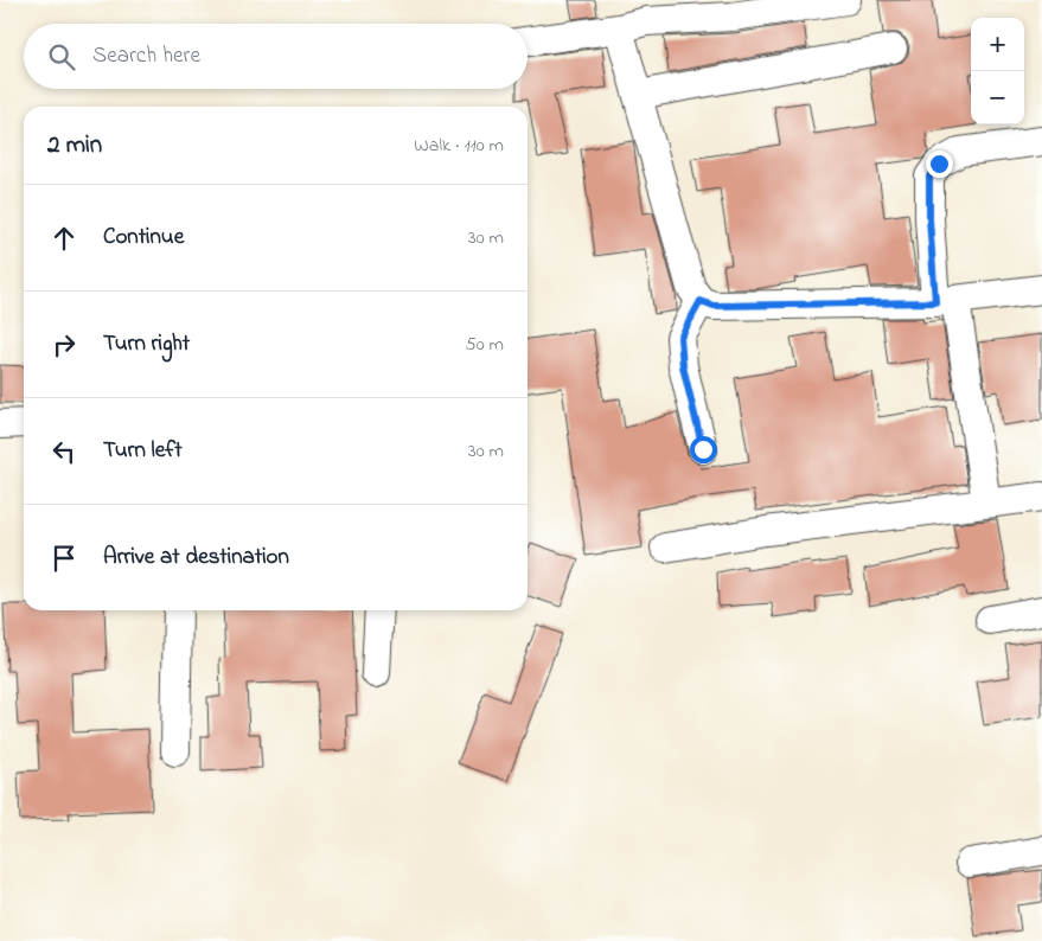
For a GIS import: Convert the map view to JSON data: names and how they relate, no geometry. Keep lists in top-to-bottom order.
{
  "page": {
    "map_buttons": ["+", "−"],
    "search": "Search here",
    "heading": ["2 min", "Walk · 110 m"],
    "list": [
      ["Continue", "30 m"],
      ["Turn right", "50 m"],
      ["Turn left", "30 m"],
      "Arrive at destination"
    ]
  }
}
